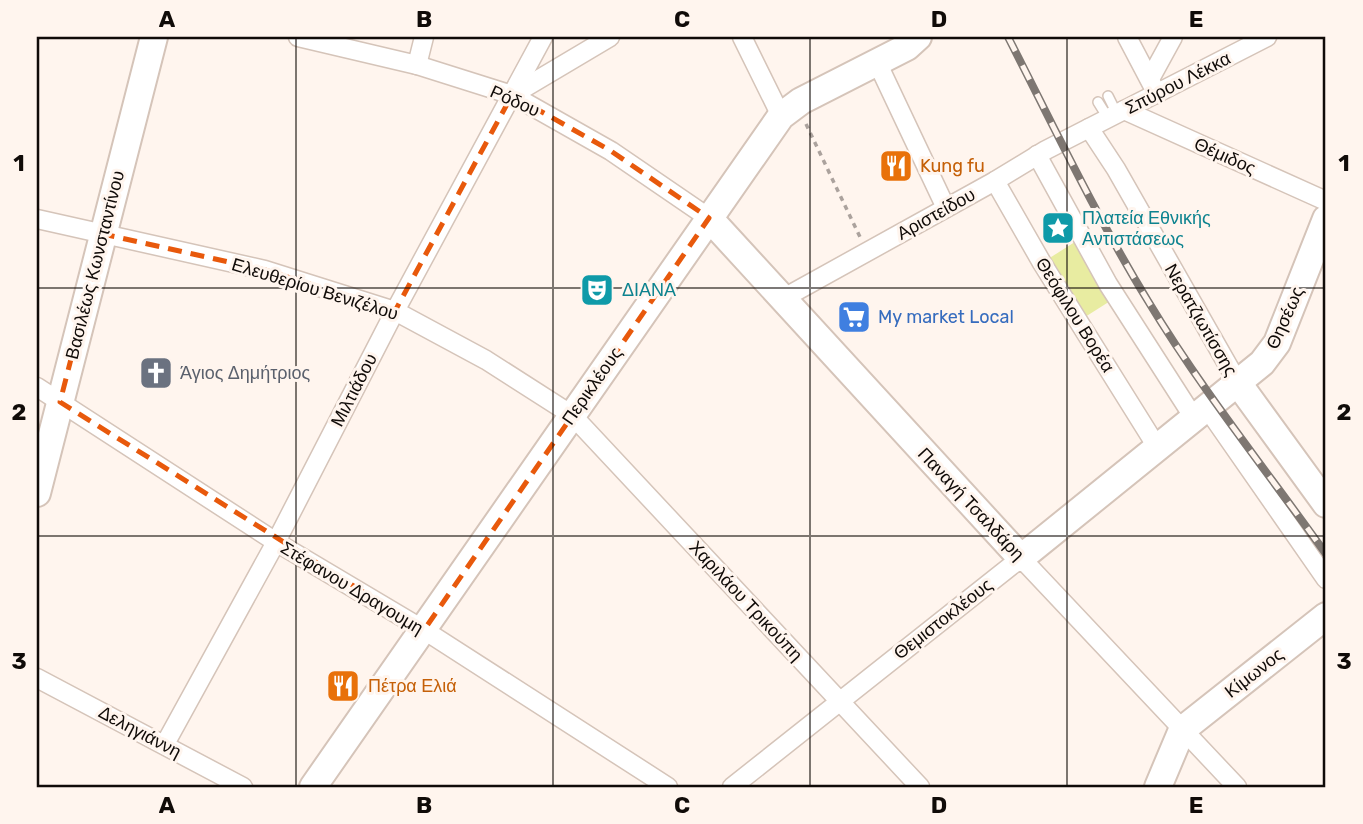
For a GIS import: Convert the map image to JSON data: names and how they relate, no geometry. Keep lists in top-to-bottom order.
{
  "streets": {
    "main road": [
      "Βασιλέως Κωνσταντίνου",
      "Θησέως",
      "Νερατζιωτίσσης",
      "Περικλέους",
      "Παναγή Τσαλδάρη",
      "Θεμιστοκλέους",
      "Κίμωνος"
    ],
    "street": [
      "Σπύρου Λέκκα",
      "Ρόδου",
      "Θέμιδος",
      "Αριστείδου",
      "Ελευθερίου Βενιζέλου",
      "Θεόφιλου Βορέα",
      "Μιλτιάδου",
      "Στέφανου Δραγουμη",
      "Χαριλάου Τρικούπη",
      "Δεληγιάννη"
    ]
  },
  "crossings": [
    ["Σπύρου Λέκκα", "Θέμιδος"],
    ["Σπύρου Λέκκα", "Αριστείδου"],
    ["Σπύρου Λέκκα", "Νερατζιωτίσσης"],
    ["Ρόδου", "Περικλέους"],
    ["Ρόδου", "Μιλτιάδου"],
    ["Ρόδου", "Παναγή Τσαλδάρη"],
    ["Αριστείδου", "Θεόφιλου Βορέα"],
    ["Αριστείδου", "Νερατζιωτίσσης"],
    ["Αριστείδου", "Παναγή Τσαλδάρη"],
    ["Βασιλέως Κωνσταντίνου", "Ελευθερίου Βενιζέλου"],
    ["Βασιλέως Κωνσταντίνου", "Στέφανου Δραγουμη"],
    ["Ελευθερίου Βενιζέλου", "Περικλέους"],
    ["Ελευθερίου Βενιζέλου", "Μιλτιάδου"],
    ["Ελευθερίου Βενιζέλου", "Χαριλάου Τρικούπη"],
    ["Θεόφιλου Βορέα", "Θεμιστοκλέους"],
    ["Θησέως", "Νερατζιωτίσσης"],
    ["Θησέως", "Θεμιστοκλέους"],
    ["Νερατζιωτίσσης", "Θεμιστοκλέους"],
    ["Περικλέους", "Παναγή Τσαλδάρη"],
    ["Περικλέους", "Στέφανου Δραγουμη"],
    ["Περικλέους", "Χαριλάου Τρικούπη"],
    ["Μιλτιάδου", "Στέφανου Δραγουμη"],
    ["Μιλτιάδου", "Δεληγιάννη"],
    ["Παναγή Τσαλδάρη", "Θεμιστοκλέους"],
    ["Παναγή Τσαλδάρη", "Κίμωνος"],
    ["Χαριλάου Τρικούπη", "Θεμιστοκλέους"]
  ],
  "places": {
    "restaurant": ["Kung fu", "Πέτρα Ελιά"],
    "place": ["Πλατεία Εθνικής Αντιστάσεως"],
    "theatre": ["ΔΙΑΝΑ"],
    "supermarket": ["My market Local"],
    "church": ["Άγιος Δημήτριος"]
  },
  "grid": {
    "columns": [
      "A",
      "B",
      "C",
      "D",
      "E"
    ],
    "rows": ["1", "2", "3"]
  }
}
